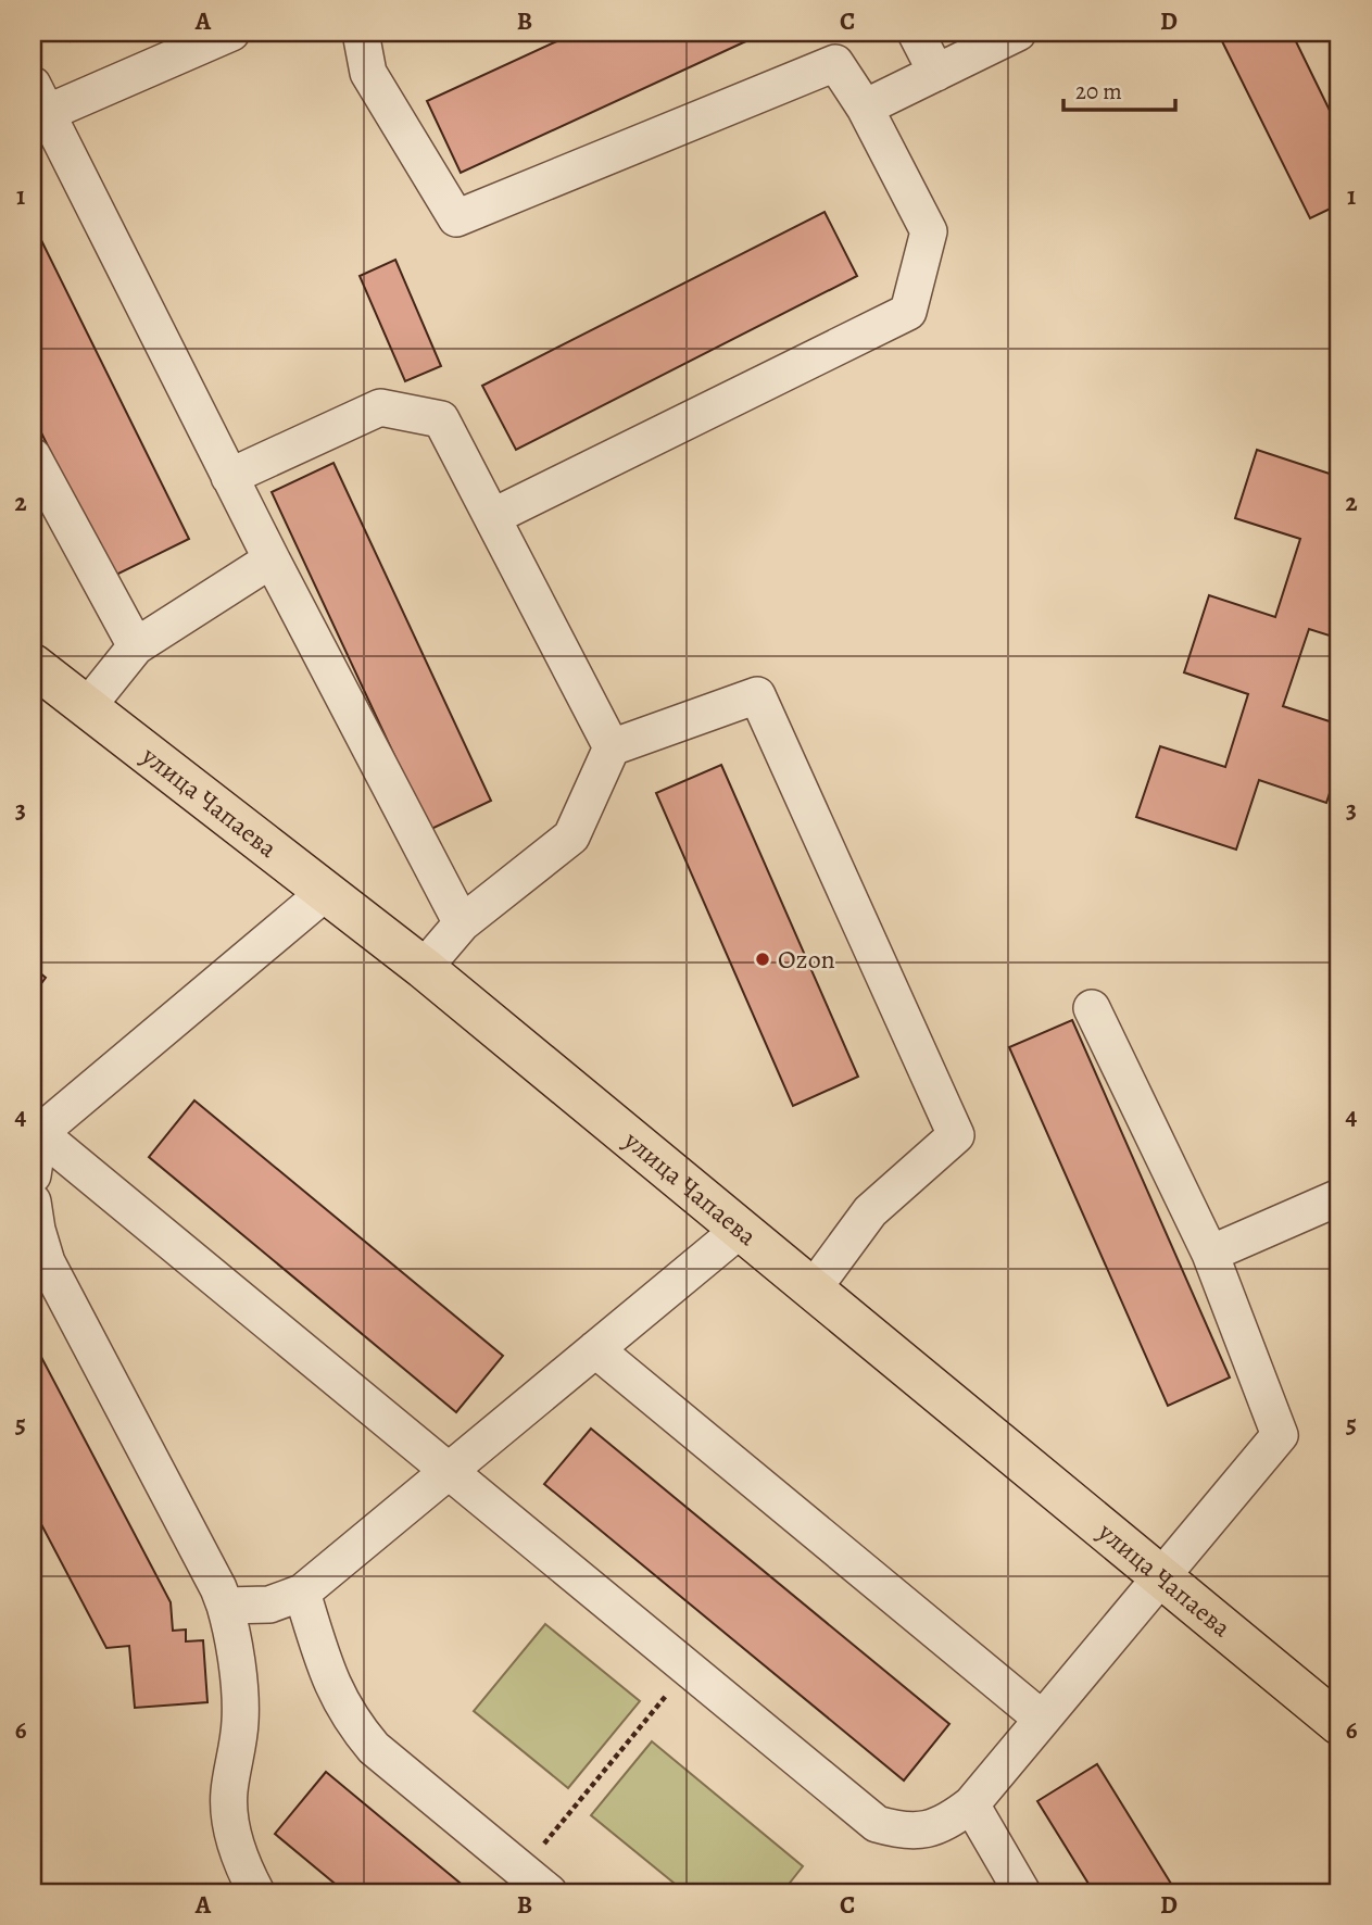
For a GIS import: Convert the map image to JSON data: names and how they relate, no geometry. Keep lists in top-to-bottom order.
{
  "streets": {
    "main road": ["улица Чапаева"]
  },
  "places": ["Ozon"],
  "scale_bar": "20 m",
  "grid": {
    "columns": [
      "A",
      "B",
      "C",
      "D"
    ],
    "rows": [
      "1",
      "2",
      "3",
      "4",
      "5",
      "6"
    ]
  }
}
